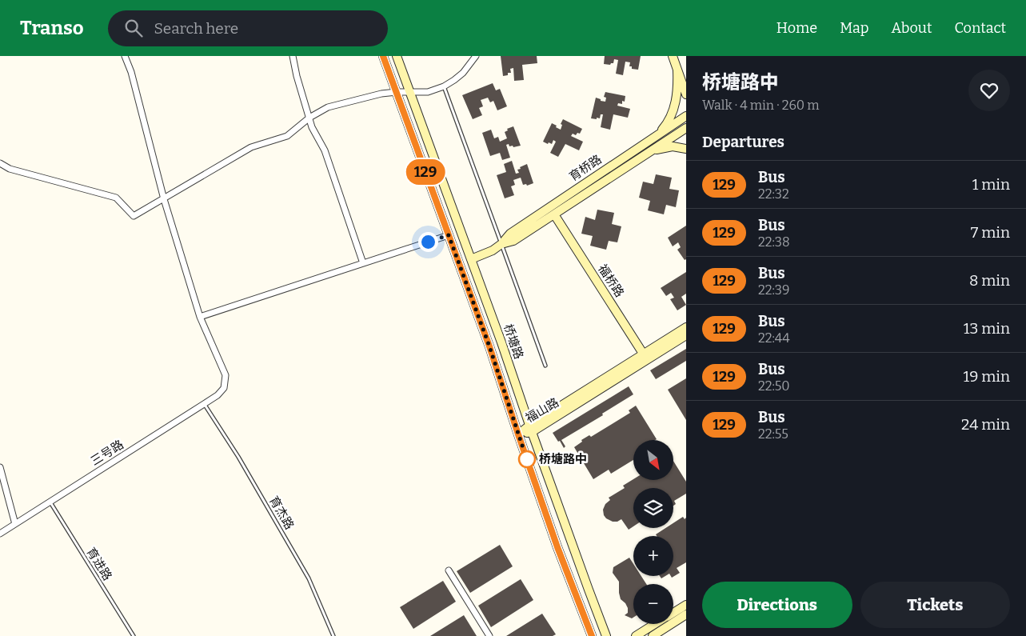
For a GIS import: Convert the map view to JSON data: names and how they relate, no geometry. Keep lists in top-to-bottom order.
{
  "streets": {
    "street": [
      "育桥路",
      "福桥路",
      "桥塘路",
      "福山路",
      "三号路"
    ],
    "lane": ["育杰路", "育进路"]
  },
  "crossings": [
    ["育桥路", "福桥路"],
    ["育桥路", "桥塘路"],
    ["福桥路", "福山路"],
    ["桥塘路", "福山路"],
    ["三号路", "育杰路"],
    ["三号路", "育进路"]
  ],
  "places": ["桥塘路中"],
  "lines": ["bus line 129"],
  "north": "bottom right",
  "page": {
    "header": "Transo",
    "search": "Search here",
    "nav": [
      "Home",
      "Map",
      "About",
      "Contact"
    ],
    "on_map": "129",
    "heading": [
      ["桥塘路中", "Walk · 4 min · 260 m"],
      "Departures"
    ],
    "list": [
      {
        "mark": "129",
        "name": "Bus",
        "note": "22:32",
        "value": "1 min"
      },
      {
        "mark": "129",
        "name": "Bus",
        "note": "22:38",
        "value": "7 min"
      },
      {
        "mark": "129",
        "name": "Bus",
        "note": "22:39",
        "value": "8 min"
      },
      {
        "mark": "129",
        "name": "Bus",
        "note": "22:44",
        "value": "13 min"
      },
      {
        "mark": "129",
        "name": "Bus",
        "note": "22:50",
        "value": "19 min"
      },
      {
        "mark": "129",
        "name": "Bus",
        "note": "22:55",
        "value": "24 min"
      }
    ],
    "map_buttons": ["+", "−"],
    "buttons": ["Directions", "Tickets"]
  }
}
